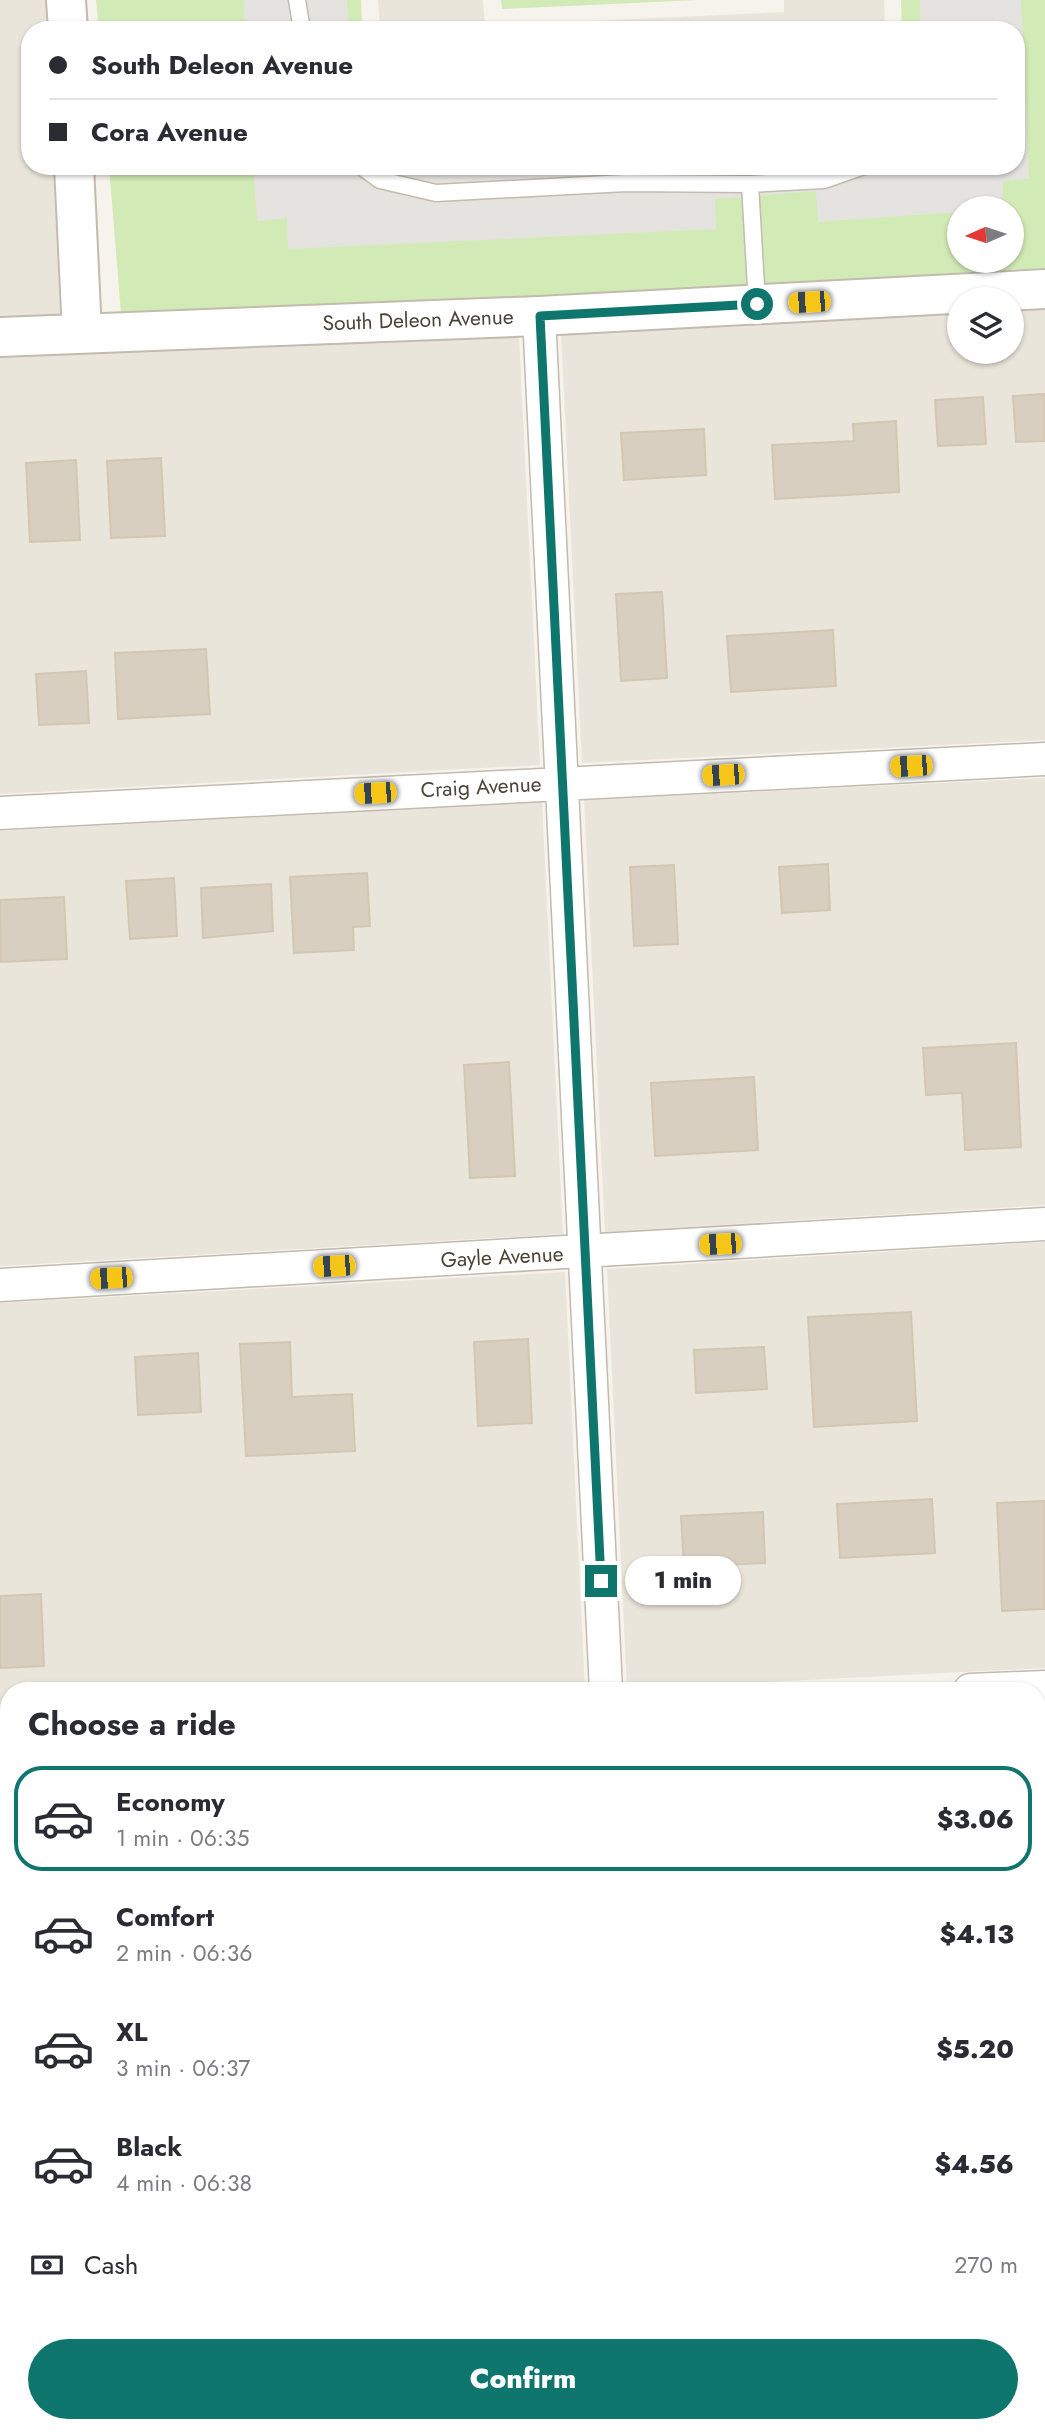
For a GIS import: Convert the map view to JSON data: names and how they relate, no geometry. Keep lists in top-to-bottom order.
{
  "streets": {
    "street": ["South Deleon Avenue", "Craig Avenue", "Gayle Avenue"]
  },
  "north": "left",
  "page": {
    "banner": ["South Deleon Avenue", "Cora Avenue"],
    "bubble": "1 min",
    "heading": "Choose a ride",
    "list": [
      {
        "name": "Economy",
        "note": "1 min · 06:35",
        "value": "$3.06"
      },
      {
        "name": "Comfort",
        "note": "2 min · 06:36",
        "value": "$4.13"
      },
      {
        "name": "XL",
        "note": "3 min · 06:37",
        "value": "$5.20"
      },
      {
        "name": "Black",
        "note": "4 min · 06:38",
        "value": "$4.56"
      }
    ],
    "pay": ["Cash", "270 m"],
    "buttons": "Confirm"
  }
}
